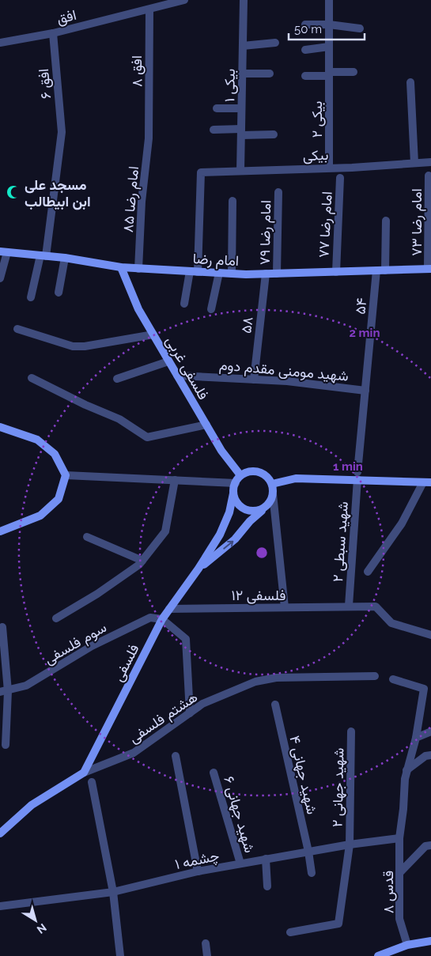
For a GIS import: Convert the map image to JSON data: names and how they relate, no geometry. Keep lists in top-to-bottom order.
{
  "streets": {
    "street": [
      "افق",
      "افق ۸",
      "افق ۶",
      "۱ بیکی",
      "۲ بیکی",
      "بیکی",
      "امام رضا ۸۵",
      "امام رضا ۷۳",
      "امام رضا ۷۷",
      "امام رضا ۷۹",
      "امام رضا",
      "۵۴",
      "۵۸",
      "فلسفی غربی",
      "شهید مومنی مقدم دوم",
      "۲ شهید سبطی",
      "۱۲ فلسفی",
      "سوم فلسفی",
      "فلسفی",
      "هشتم فلسفی",
      "۴ شهید جهانی",
      "۲ شهید جهانی",
      "۶ شهید جهانی",
      "چشمه ۱",
      "قدس ۸"
    ]
  },
  "crossings": [
    ["افق", "افق ۸"],
    ["افق", "افق ۶"],
    ["افق ۸", "امام رضا ۸۵"],
    ["افق ۶", "امام رضا"],
    ["۱ بیکی", "بیکی"],
    ["۲ بیکی", "بیکی"],
    ["بیکی", "امام رضا"],
    ["امام رضا ۸۵", "امام رضا"],
    ["امام رضا ۷۳", "امام رضا"],
    ["امام رضا ۷۷", "امام رضا"],
    ["امام رضا ۷۹", "امام رضا"],
    ["امام رضا", "۵۴"],
    ["امام رضا", "۵۸"],
    ["امام رضا", "فلسفی غربی"],
    ["۵۴", "شهید مومنی مقدم دوم"],
    ["۵۴", "۲ شهید سبطی"],
    ["۵۸", "شهید مومنی مقدم دوم"],
    ["فلسفی غربی", "شهید مومنی مقدم دوم"],
    ["۲ شهید سبطی", "۱۲ فلسفی"],
    ["۱۲ فلسفی", "فلسفی"],
    ["سوم فلسفی", "فلسفی"],
    ["فلسفی", "هشتم فلسفی"],
    ["۴ شهید جهانی", "چشمه ۱"],
    ["۲ شهید جهانی", "چشمه ۱"],
    ["۶ شهید جهانی", "چشمه ۱"],
    ["چشمه ۱", "قدس ۸"]
  ],
  "places": {
    "mosque": ["مسجد علی ابن ابیطالب"]
  },
  "scale_bar": "50 m",
  "north": "bottom right",
  "rings": ["2 min", "1 min"]
}
